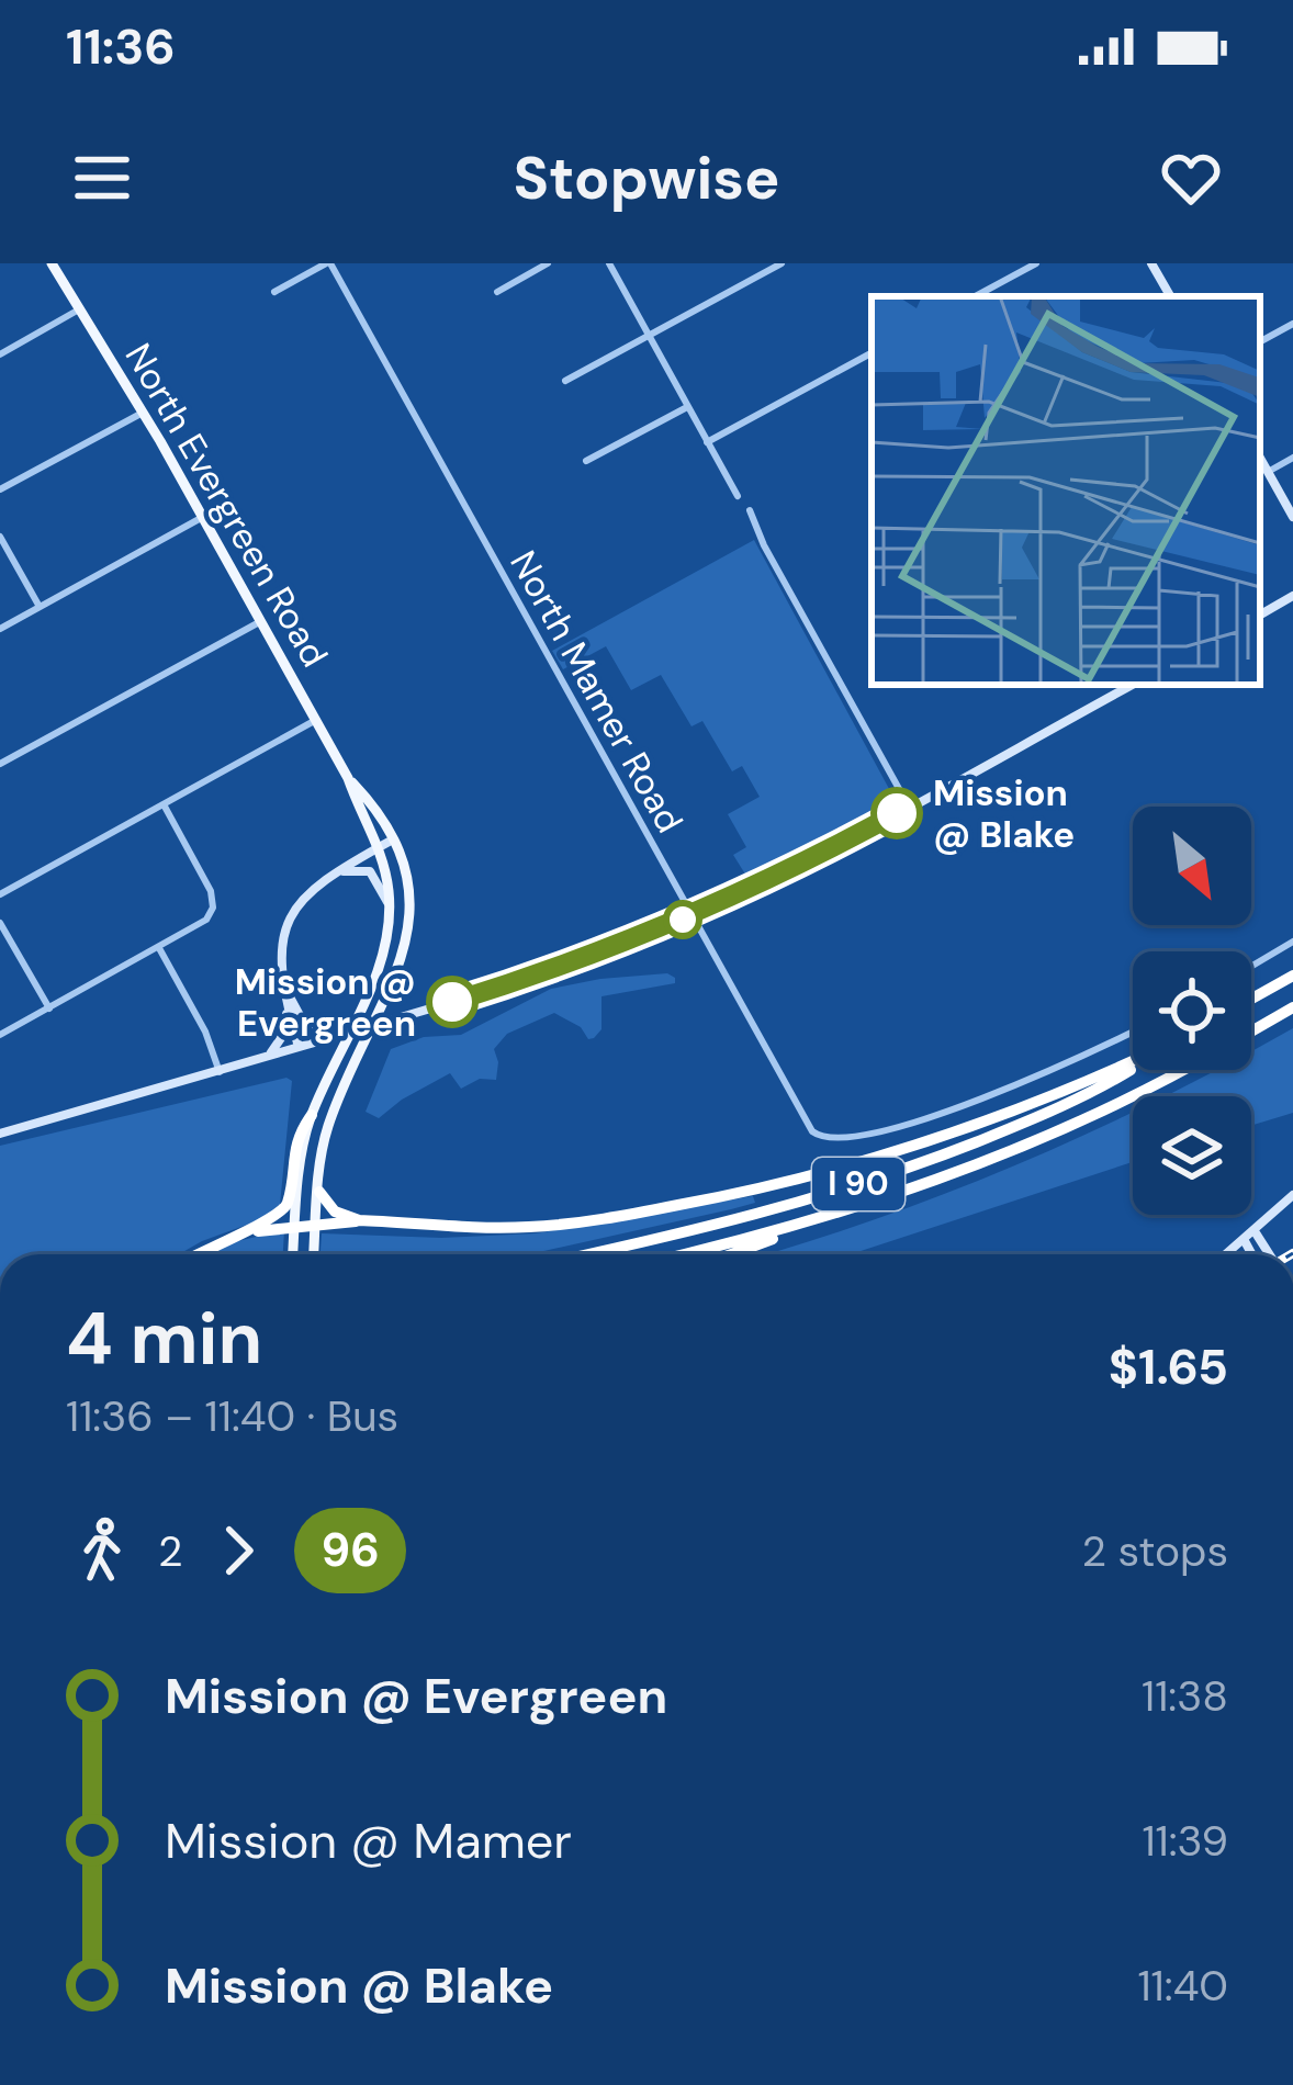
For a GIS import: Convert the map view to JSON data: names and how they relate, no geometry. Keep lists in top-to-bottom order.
{
  "streets": {
    "highway": ["I 90"],
    "main road": ["North Evergreen Road"],
    "street": ["North Mamer Road"]
  },
  "places": ["Mission @ Blake", "Mission @ Evergreen"],
  "lines": ["bus line 96"],
  "north": "bottom right",
  "page": {
    "status": "11:36",
    "header": "Stopwise",
    "heading": ["4 min", "11:36 – 11:40 · Bus", "$1.65"],
    "legs": ["2", "96", "2 stops"],
    "list": [
      {
        "name": "Mission @ Evergreen",
        "value": "11:38"
      },
      {
        "name": "Mission @ Mamer",
        "value": "11:39"
      },
      {
        "name": "Mission @ Blake",
        "value": "11:40"
      }
    ]
  }
}
